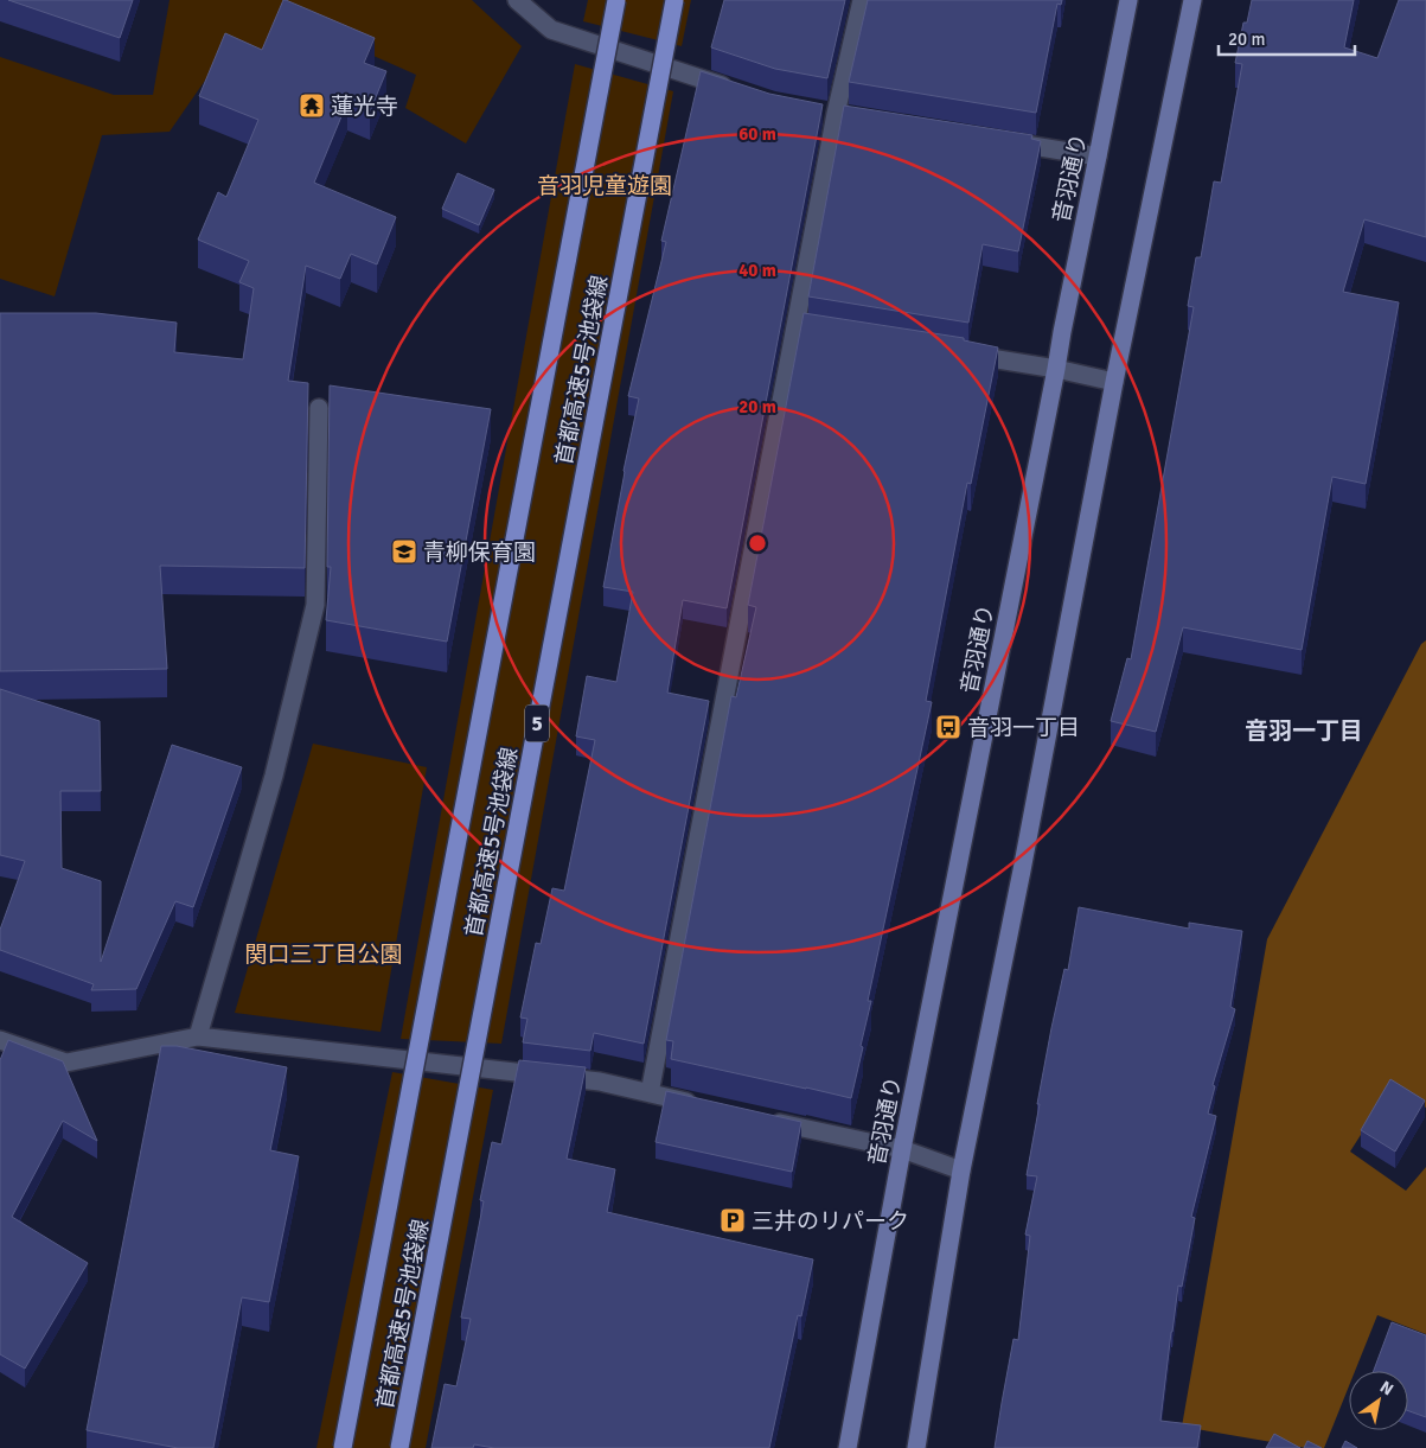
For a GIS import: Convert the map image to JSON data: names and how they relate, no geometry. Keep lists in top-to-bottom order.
{
  "streets": {
    "highway": ["首都高速5号池袋線", "5"],
    "main road": ["音羽通り"]
  },
  "districts": ["音羽一丁目"],
  "parks": ["音羽児童遊園", "関口三丁目公園"],
  "places": {
    "temple": ["蓮光寺"],
    "school or university": ["青柳保育園"],
    "bus stop": ["音羽一丁目"],
    "parking": ["三井のリパーク"]
  },
  "scale_bar": "20 m",
  "north": "top right",
  "rings": ["60 m", "40 m", "20 m"]
}
